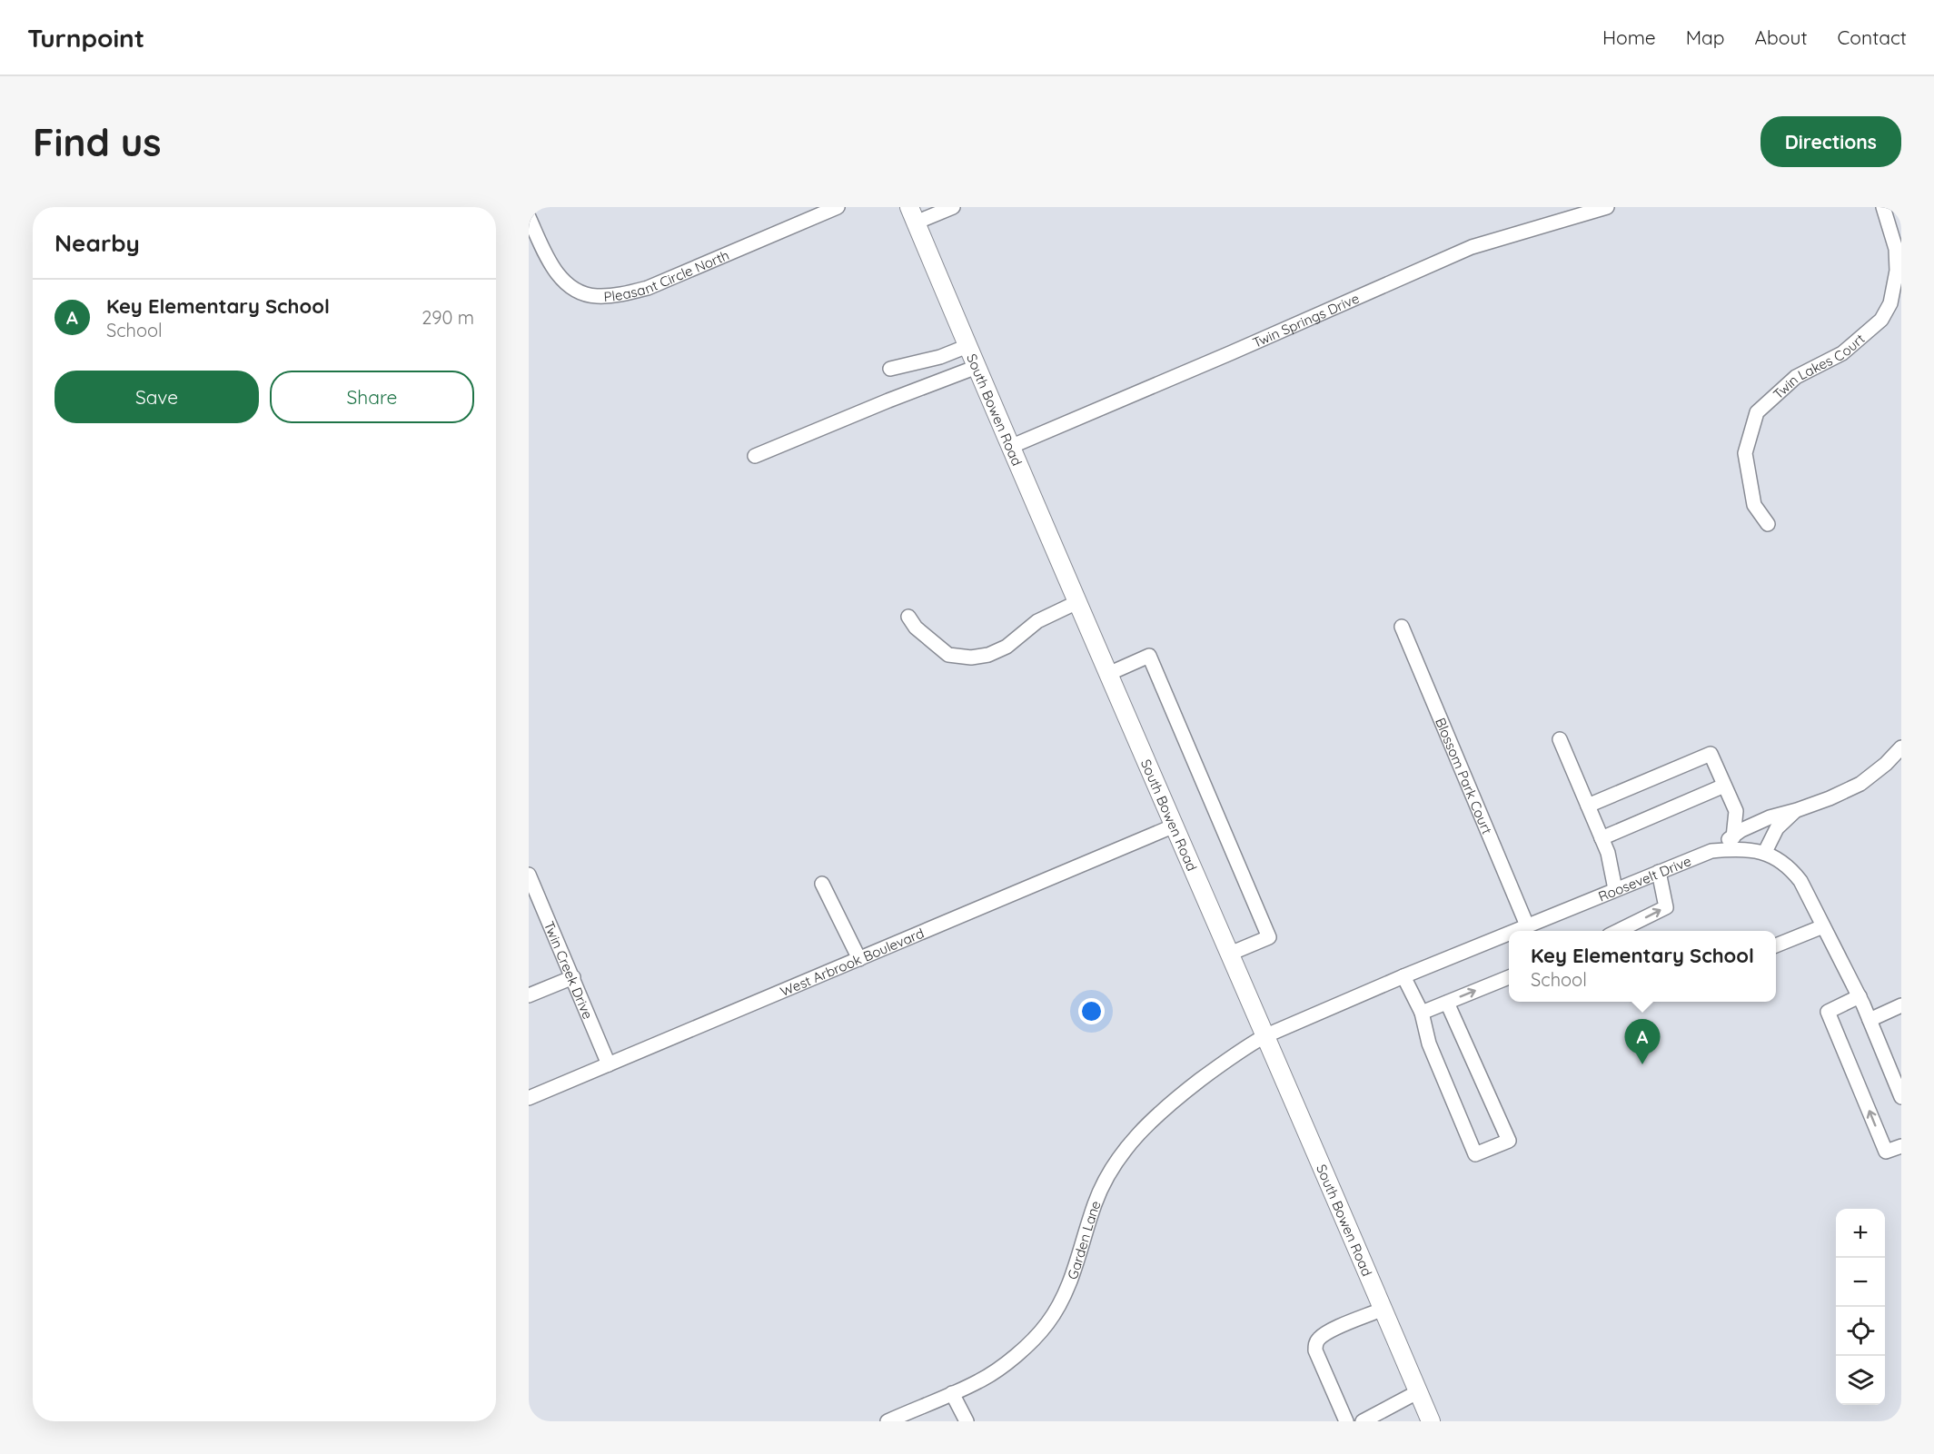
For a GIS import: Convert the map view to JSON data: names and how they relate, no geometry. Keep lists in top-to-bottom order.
{
  "streets": {
    "main road": ["South Bowen Road"],
    "street": [
      "Pleasant Circle North",
      "Twin Springs Drive",
      "Twin Lakes Court",
      "Blossom Park Court",
      "Roosevelt Drive",
      "West Arbrook Boulevard",
      "Twin Creek Drive",
      "Garden Lane"
    ]
  },
  "crossings": [
    ["Twin Springs Drive", "South Bowen Road"],
    ["South Bowen Road", "Roosevelt Drive"],
    ["South Bowen Road", "West Arbrook Boulevard"],
    ["South Bowen Road", "Garden Lane"],
    ["Blossom Park Court", "Roosevelt Drive"],
    ["Roosevelt Drive", "Garden Lane"],
    ["West Arbrook Boulevard", "Twin Creek Drive"]
  ],
  "page": {
    "header": "Turnpoint",
    "nav": [
      "Home",
      "Map",
      "About",
      "Contact"
    ],
    "buttons": [
      "Directions",
      ["Save", "Share"]
    ],
    "title": "Find us",
    "heading": "Nearby",
    "list": [
      {
        "mark": "A",
        "name": "Key Elementary School",
        "note": "School",
        "value": "290 m"
      }
    ],
    "popup": ["Key Elementary School", "School"],
    "pins": "A",
    "map_buttons": ["+", "−"]
  }
}
